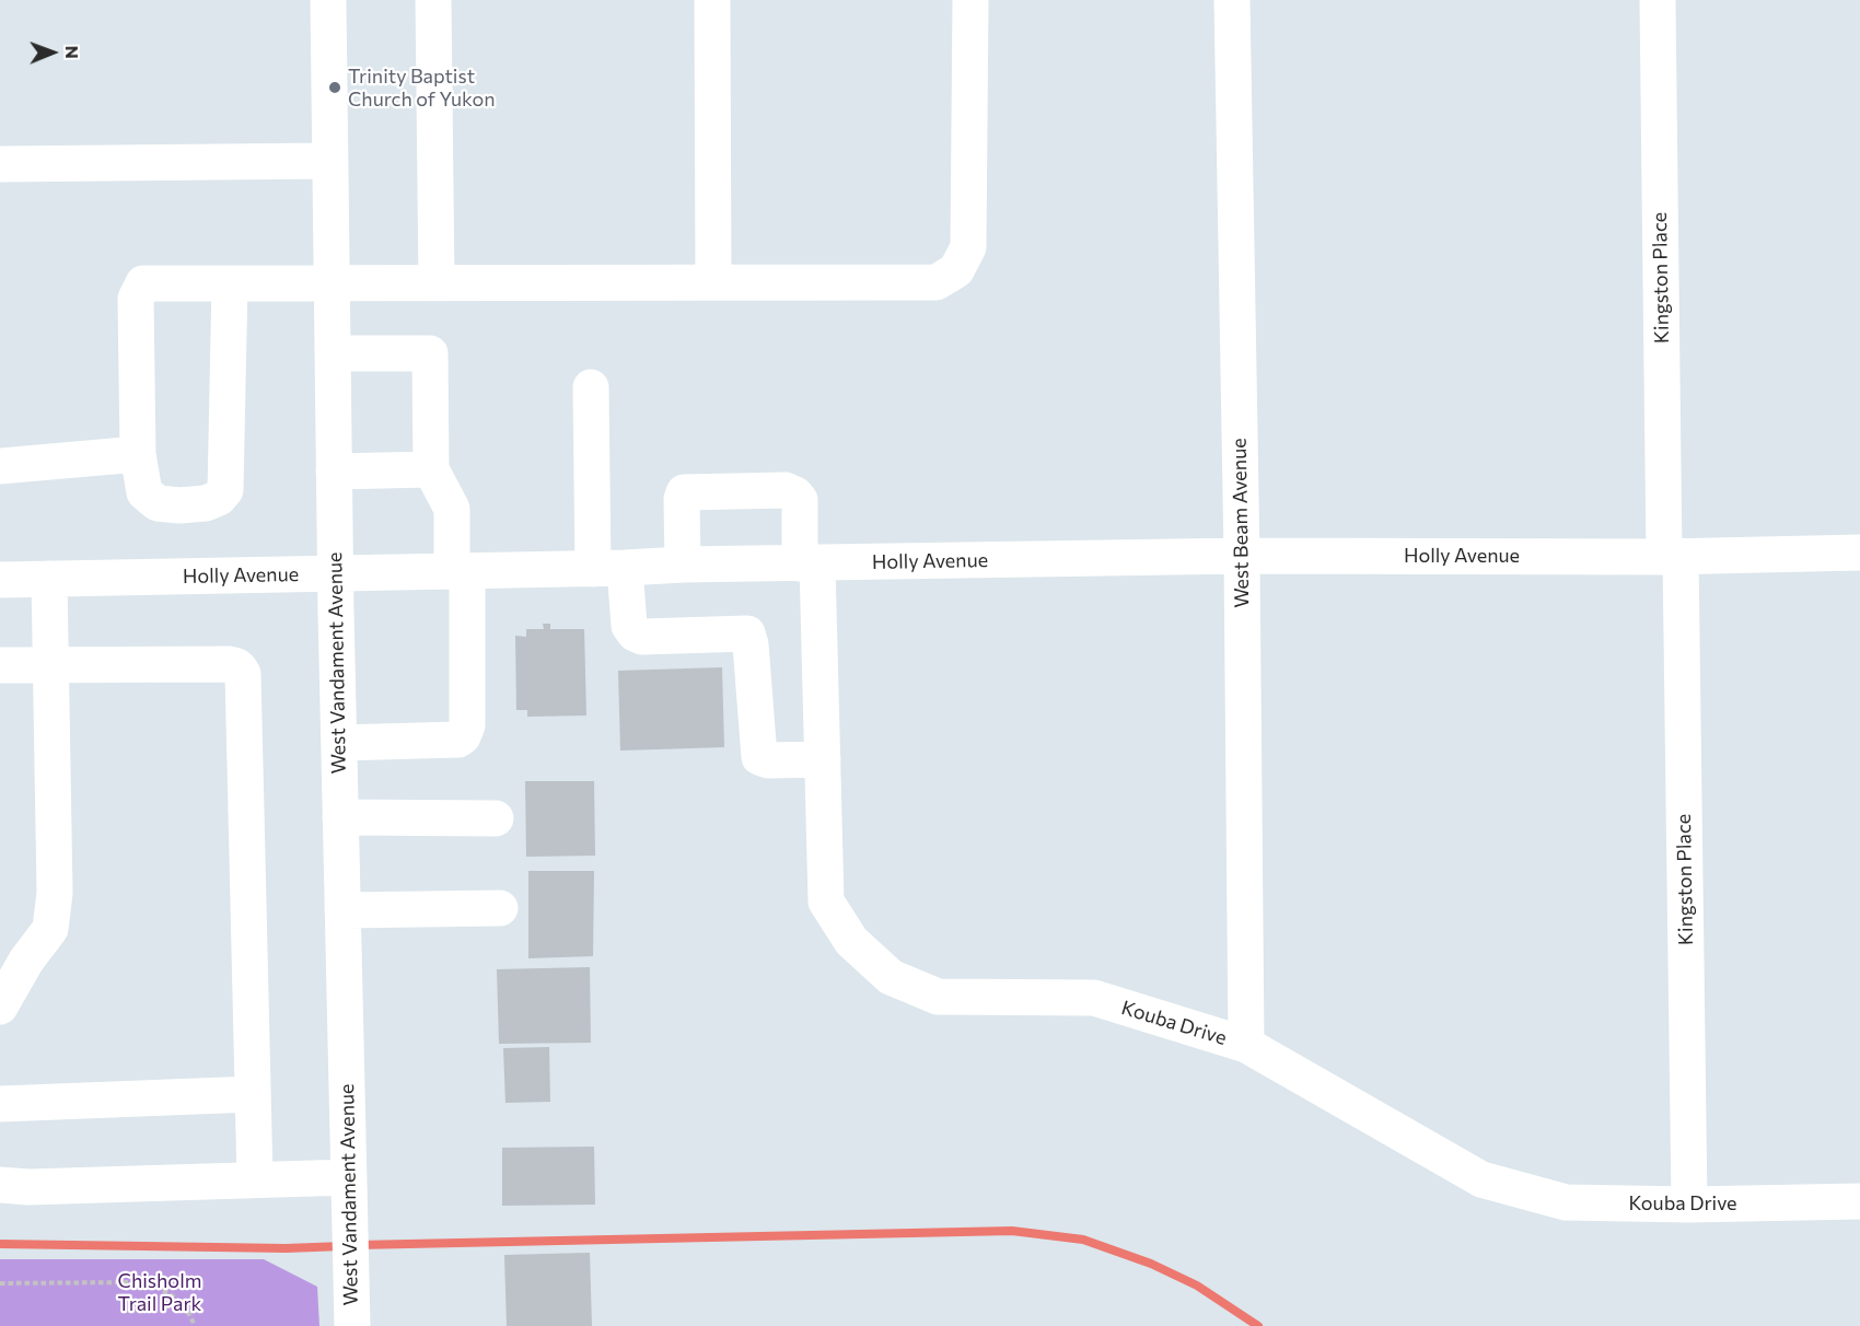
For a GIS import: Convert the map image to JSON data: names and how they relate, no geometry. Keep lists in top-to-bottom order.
{
  "streets": {
    "street": [
      "Kingston Place",
      "West Beam Avenue",
      "Holly Avenue",
      "West Vandament Avenue",
      "Kouba Drive"
    ]
  },
  "crossings": [
    ["Kingston Place", "Holly Avenue"],
    ["Kingston Place", "Kouba Drive"],
    ["West Beam Avenue", "Holly Avenue"],
    ["West Beam Avenue", "Kouba Drive"],
    ["Holly Avenue", "West Vandament Avenue"],
    ["Holly Avenue", "Kouba Drive"]
  ],
  "parks": ["Chisholm Trail Park"],
  "places": ["Trinity Baptist Church of Yukon"],
  "north": "right"
}
